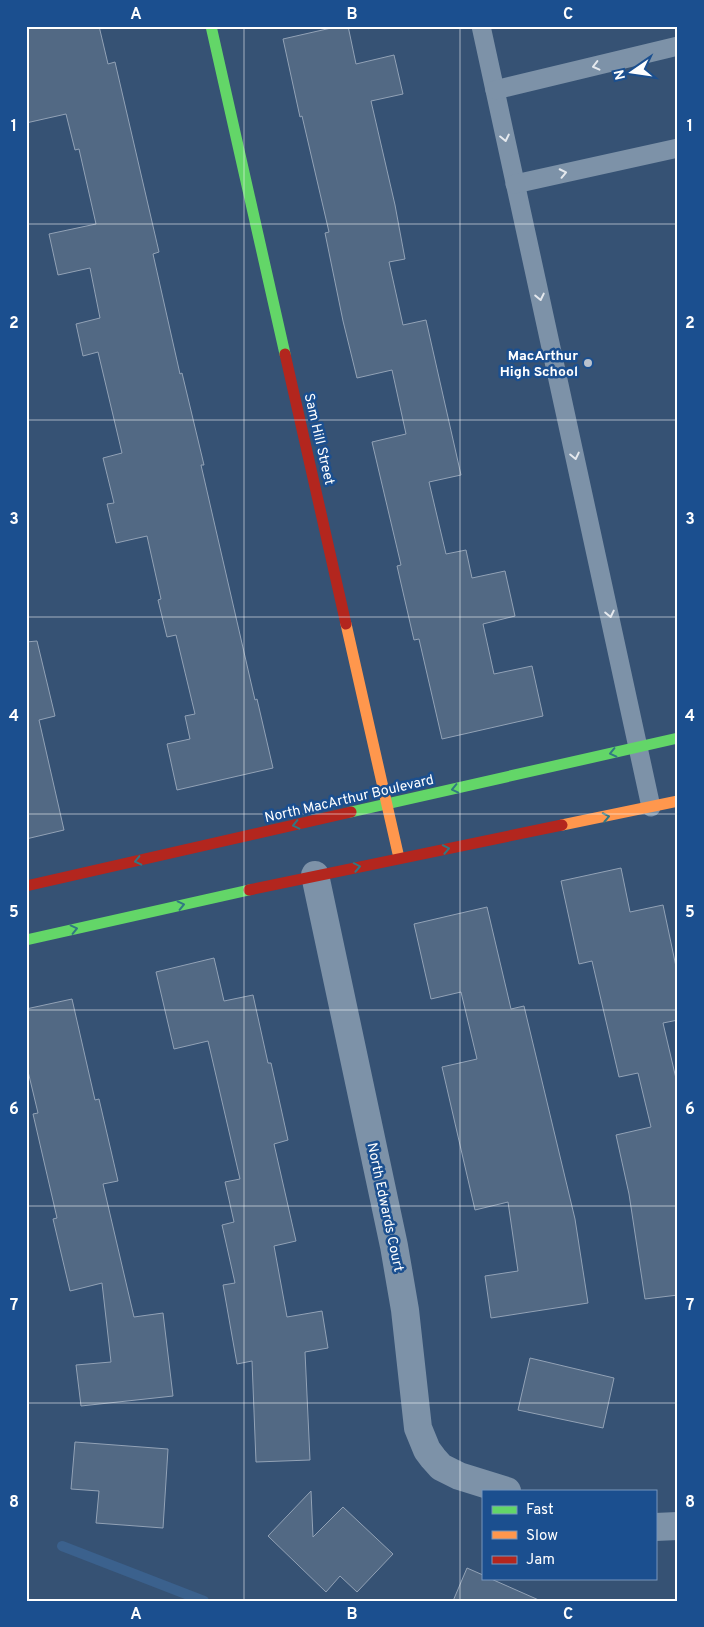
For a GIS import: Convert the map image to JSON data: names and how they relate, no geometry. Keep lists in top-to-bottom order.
{
  "streets": {
    "main road": ["Sam Hill Street", "North MacArthur Boulevard"],
    "street": ["North Edwards Court"]
  },
  "crossings": [
    ["Sam Hill Street", "North MacArthur Boulevard"]
  ],
  "places": ["MacArthur High School"],
  "legend": ["Fast", "Slow", "Jam"],
  "north": "left",
  "grid": {
    "columns": ["A", "B", "C"],
    "rows": [
      "1",
      "2",
      "3",
      "4",
      "5",
      "6",
      "7",
      "8"
    ]
  }
}
